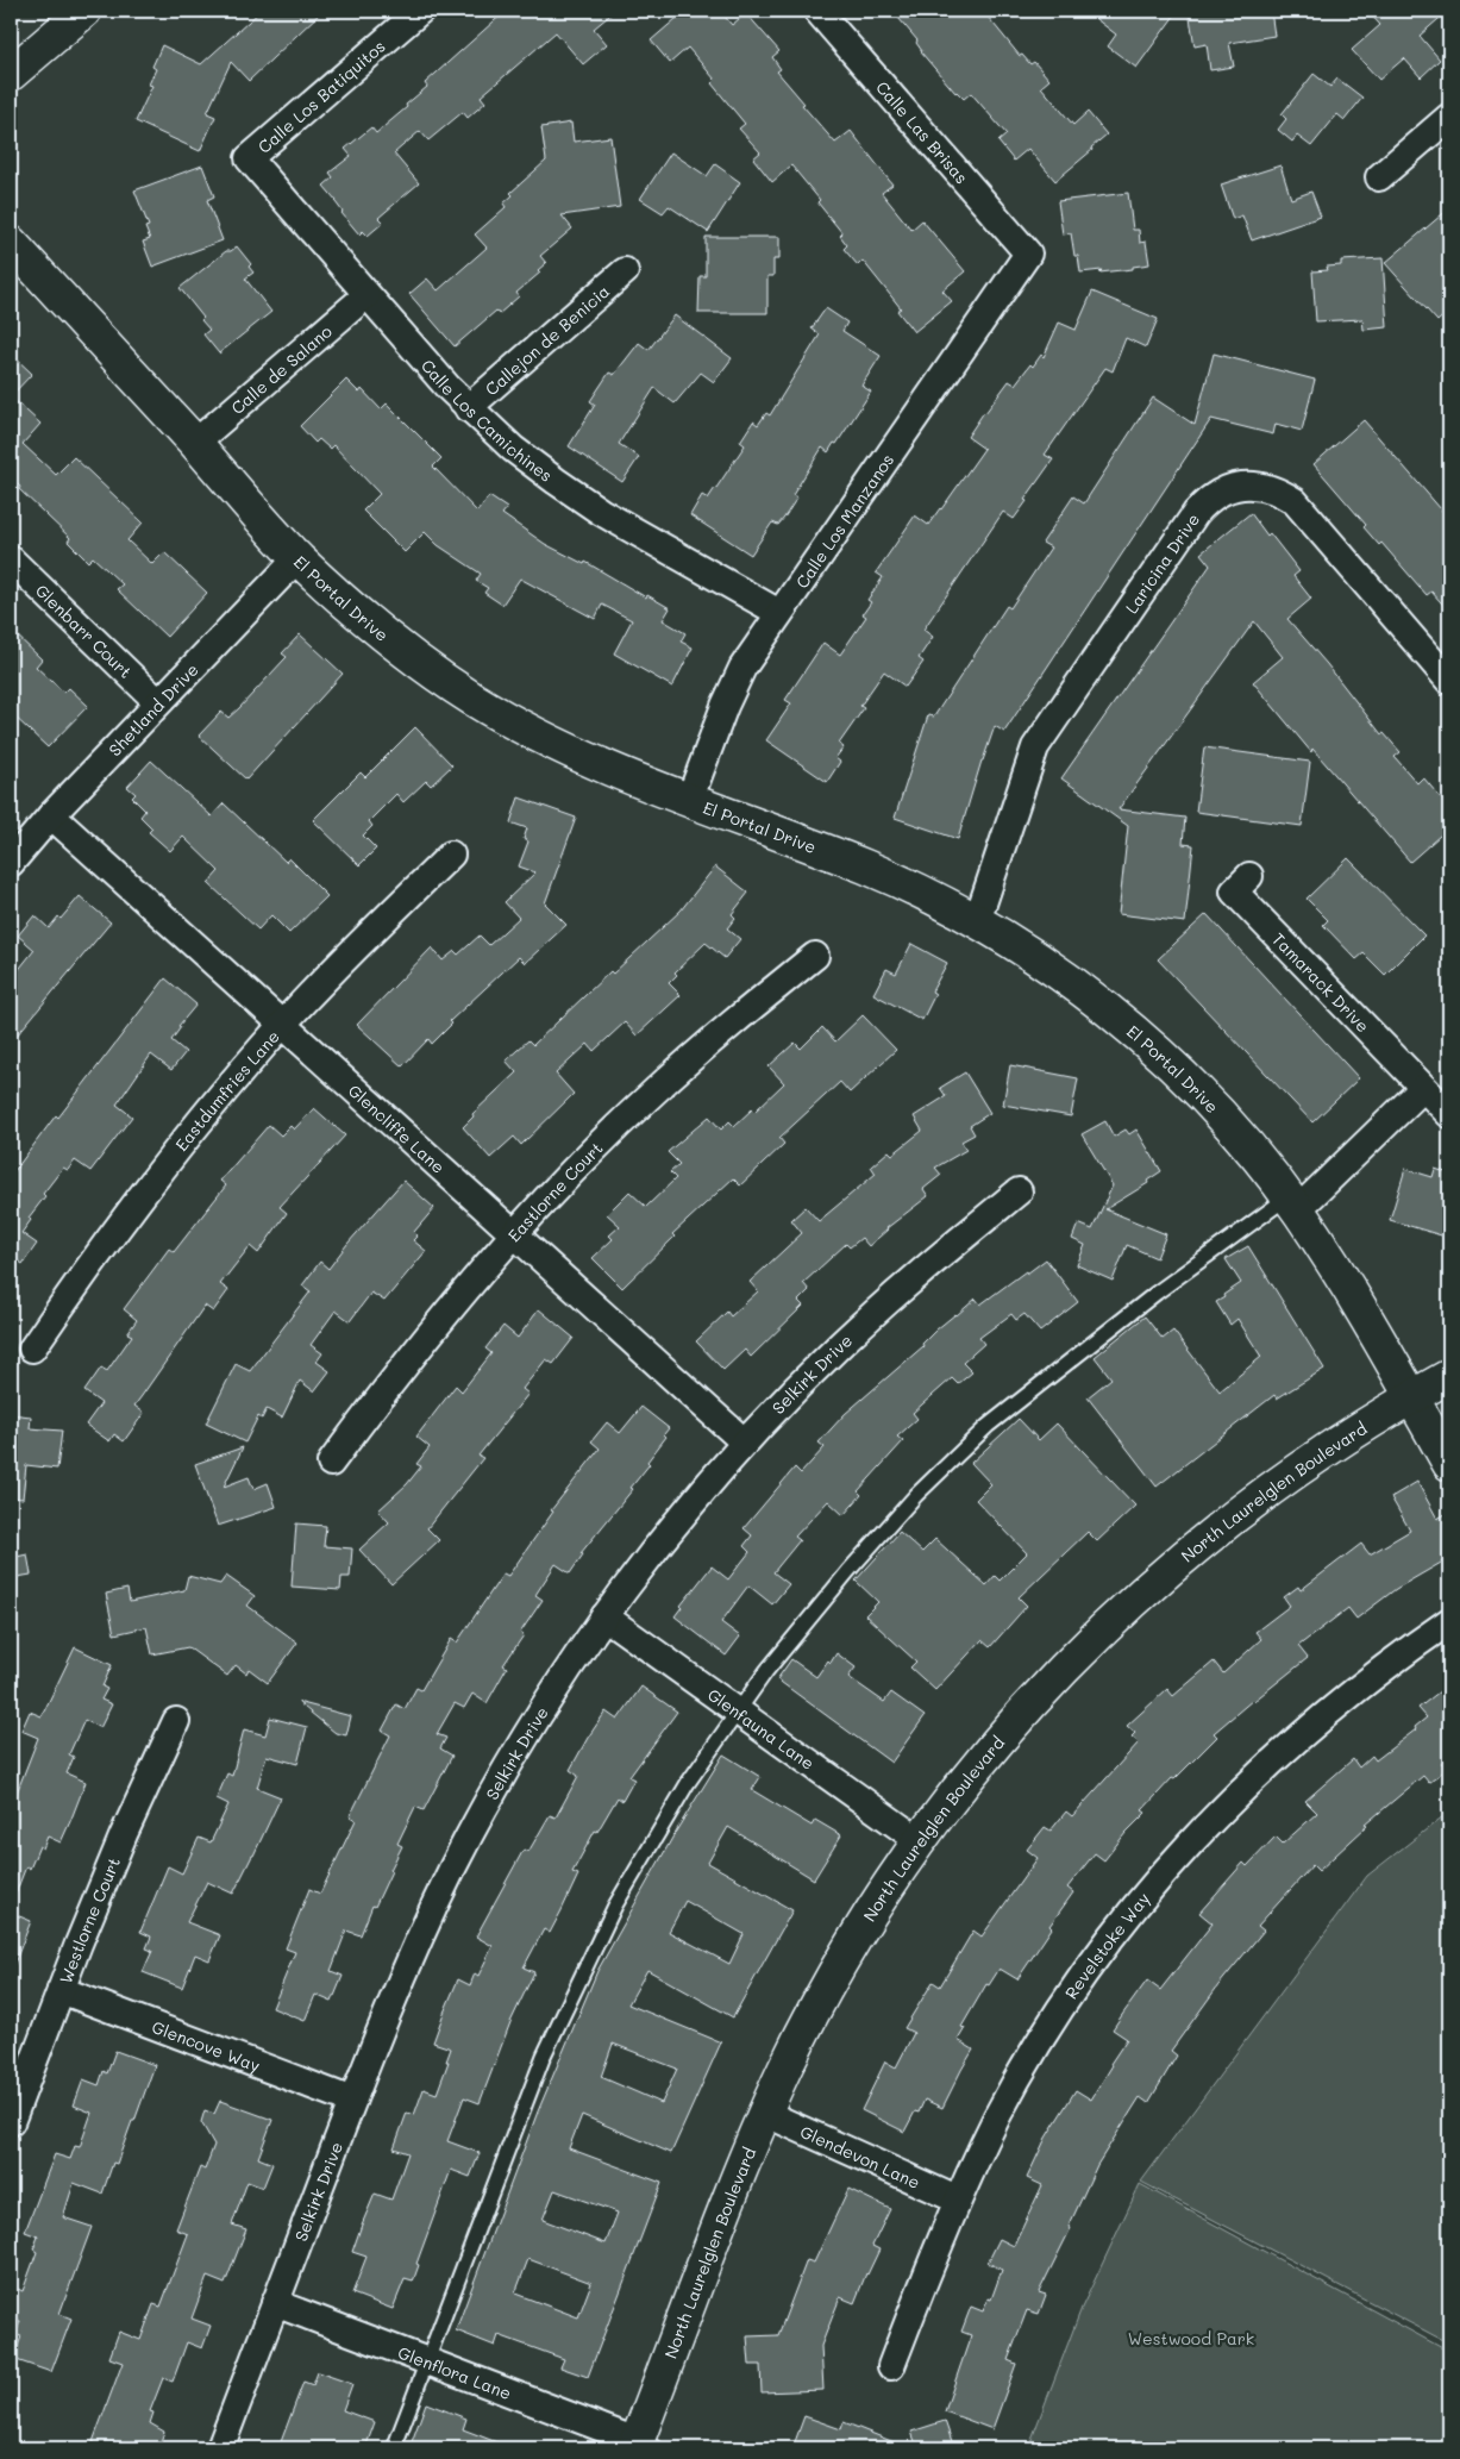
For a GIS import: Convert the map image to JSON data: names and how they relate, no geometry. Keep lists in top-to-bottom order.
{
  "streets": {
    "street": [
      "Calle Los Batiquitos",
      "Calle Las Brisas",
      "Callejon de Benicia",
      "Calle de Salano",
      "Calle Los Camichines",
      "Calle Los Manzanos",
      "Laricina Drive",
      "El Portal Drive",
      "Glenbarr Court",
      "Shetland Drive",
      "Tamarack Drive",
      "Eastdumfries Lane",
      "Glencliffe Lane",
      "Eastlorne Court",
      "Selkirk Drive",
      "North Laurelglen Boulevard",
      "Glenfauna Lane",
      "Westlorne Court",
      "Revelstoke Way",
      "Glencove Way",
      "Glendevon Lane",
      "Glenflora Lane"
    ]
  },
  "crossings": [
    ["Calle Los Batiquitos", "Calle Los Camichines"],
    ["Calle Las Brisas", "Calle Los Manzanos"],
    ["Callejon de Benicia", "Calle Los Camichines"],
    ["Calle de Salano", "Calle Los Camichines"],
    ["Calle de Salano", "El Portal Drive"],
    ["Calle Los Camichines", "Calle Los Manzanos"],
    ["Calle Los Manzanos", "El Portal Drive"],
    ["Laricina Drive", "El Portal Drive"],
    ["El Portal Drive", "Shetland Drive"],
    ["El Portal Drive", "North Laurelglen Boulevard"],
    ["Glenbarr Court", "Shetland Drive"],
    ["Shetland Drive", "Glencliffe Lane"],
    ["Eastdumfries Lane", "Glencliffe Lane"],
    ["Glencliffe Lane", "Eastlorne Court"],
    ["Glencliffe Lane", "Selkirk Drive"],
    ["Selkirk Drive", "Glenfauna Lane"],
    ["Selkirk Drive", "Glencove Way"],
    ["Selkirk Drive", "Glenflora Lane"],
    ["North Laurelglen Boulevard", "Glenfauna Lane"],
    ["North Laurelglen Boulevard", "Glendevon Lane"],
    ["North Laurelglen Boulevard", "Glenflora Lane"],
    ["Westlorne Court", "Glencove Way"],
    ["Revelstoke Way", "Glendevon Lane"]
  ],
  "parks": ["Westwood Park"]
}
